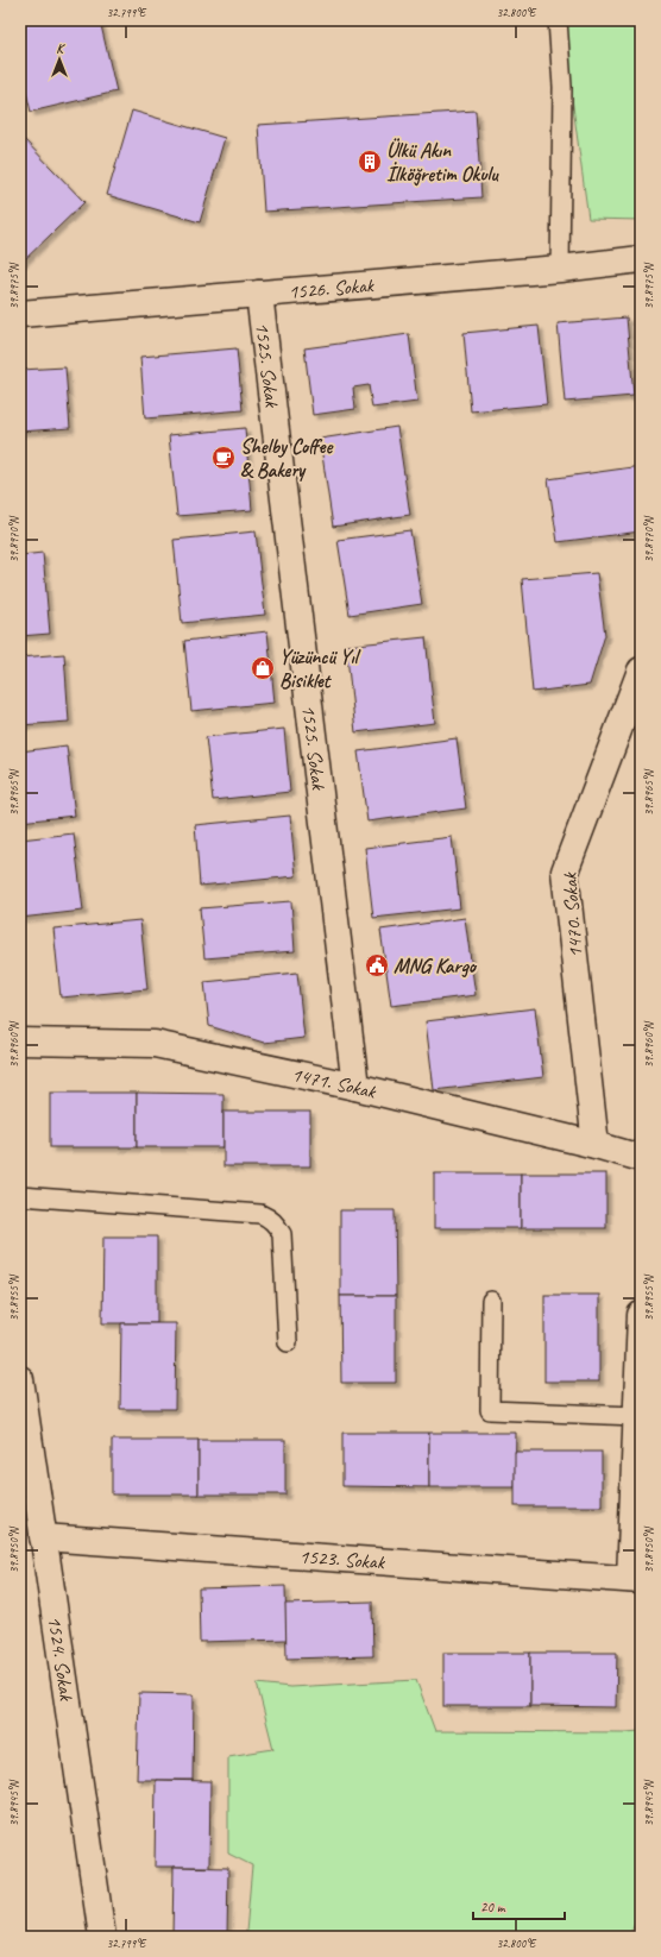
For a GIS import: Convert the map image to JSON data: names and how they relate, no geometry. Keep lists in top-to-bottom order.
{
  "streets": {
    "street": [
      "1526. Sokak",
      "1525. Sokak",
      "1470. Sokak",
      "1471. Sokak",
      "1523. Sokak",
      "1524. Sokak"
    ]
  },
  "crossings": [
    ["1526. Sokak", "1525. Sokak"],
    ["1525. Sokak", "1471. Sokak"],
    ["1470. Sokak", "1471. Sokak"],
    ["1523. Sokak", "1524. Sokak"]
  ],
  "places": {
    "building": ["Ülkü Akın İlköğretim Okulu"],
    "cafe": ["Shelby Coffee & Bakery"],
    "shop": ["Yüzüncü Yıl Bisiklet"],
    "public building": ["MNG Kargo"]
  },
  "scale_bar": "20 m",
  "north": "top",
  "coordinates": [
    "32.799°E",
    "32.800°E",
    "39.8975°N",
    "39.8970°N",
    "39.8965°N",
    "39.8960°N",
    "39.8955°N",
    "39.8950°N",
    "39.8945°N"
  ]
}
